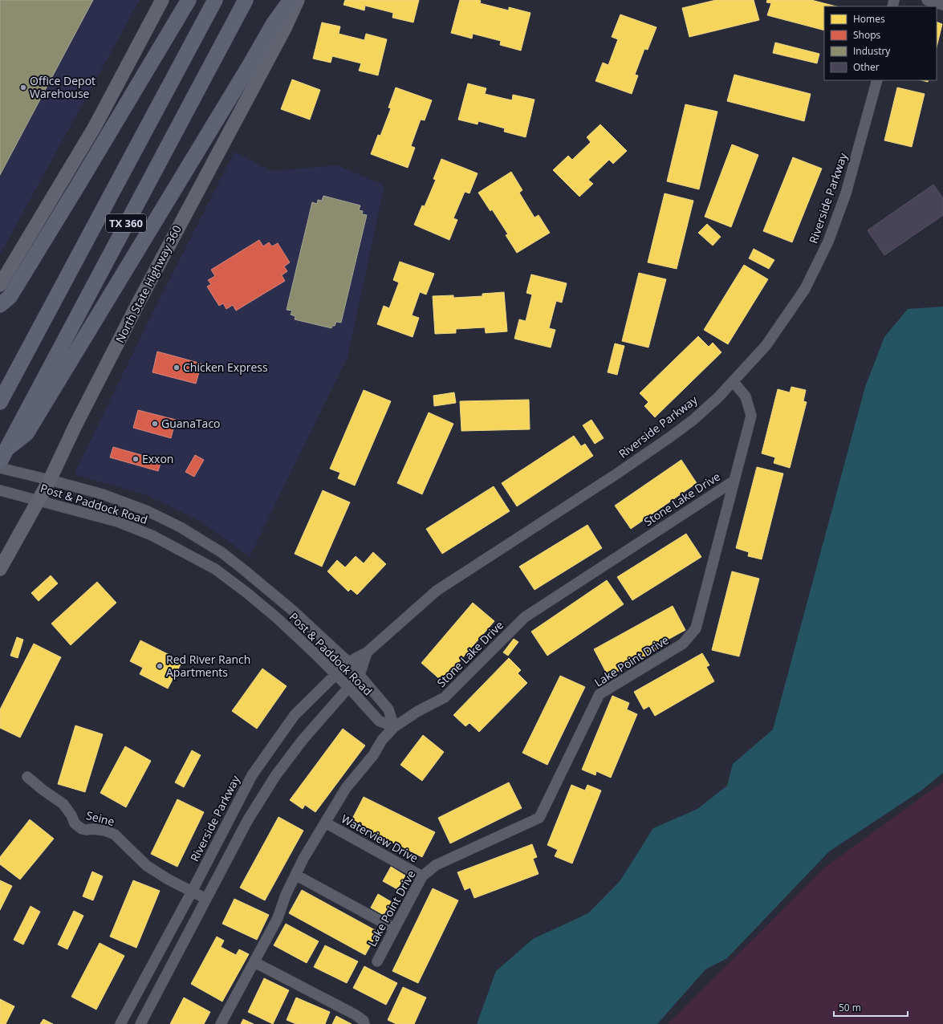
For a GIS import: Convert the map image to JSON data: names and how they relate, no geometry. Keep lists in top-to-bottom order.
{
  "streets": {
    "highway": ["TX 360"],
    "main road": ["North State Highway 360"],
    "street": [
      "Riverside Parkway",
      "Stone Lake Drive",
      "Post & Paddock Road",
      "Lake Point Drive",
      "Seine",
      "Waterview Drive"
    ]
  },
  "crossings": [
    ["Riverside Parkway", "Post & Paddock Road"],
    ["Riverside Parkway", "Lake Point Drive"],
    ["Riverside Parkway", "Seine"],
    ["North State Highway 360", "Post & Paddock Road"],
    ["Stone Lake Drive", "Post & Paddock Road"],
    ["Stone Lake Drive", "Lake Point Drive"],
    ["Stone Lake Drive", "Waterview Drive"],
    ["Lake Point Drive", "Waterview Drive"]
  ],
  "places": [
    "Office Depot Warehouse",
    "Chicken Express",
    "GuanaTaco",
    "Exxon",
    "Red River Ranch Apartments"
  ],
  "legend": [
    "Homes",
    "Shops",
    "Industry",
    "Other"
  ],
  "scale_bar": "50 m"
}
